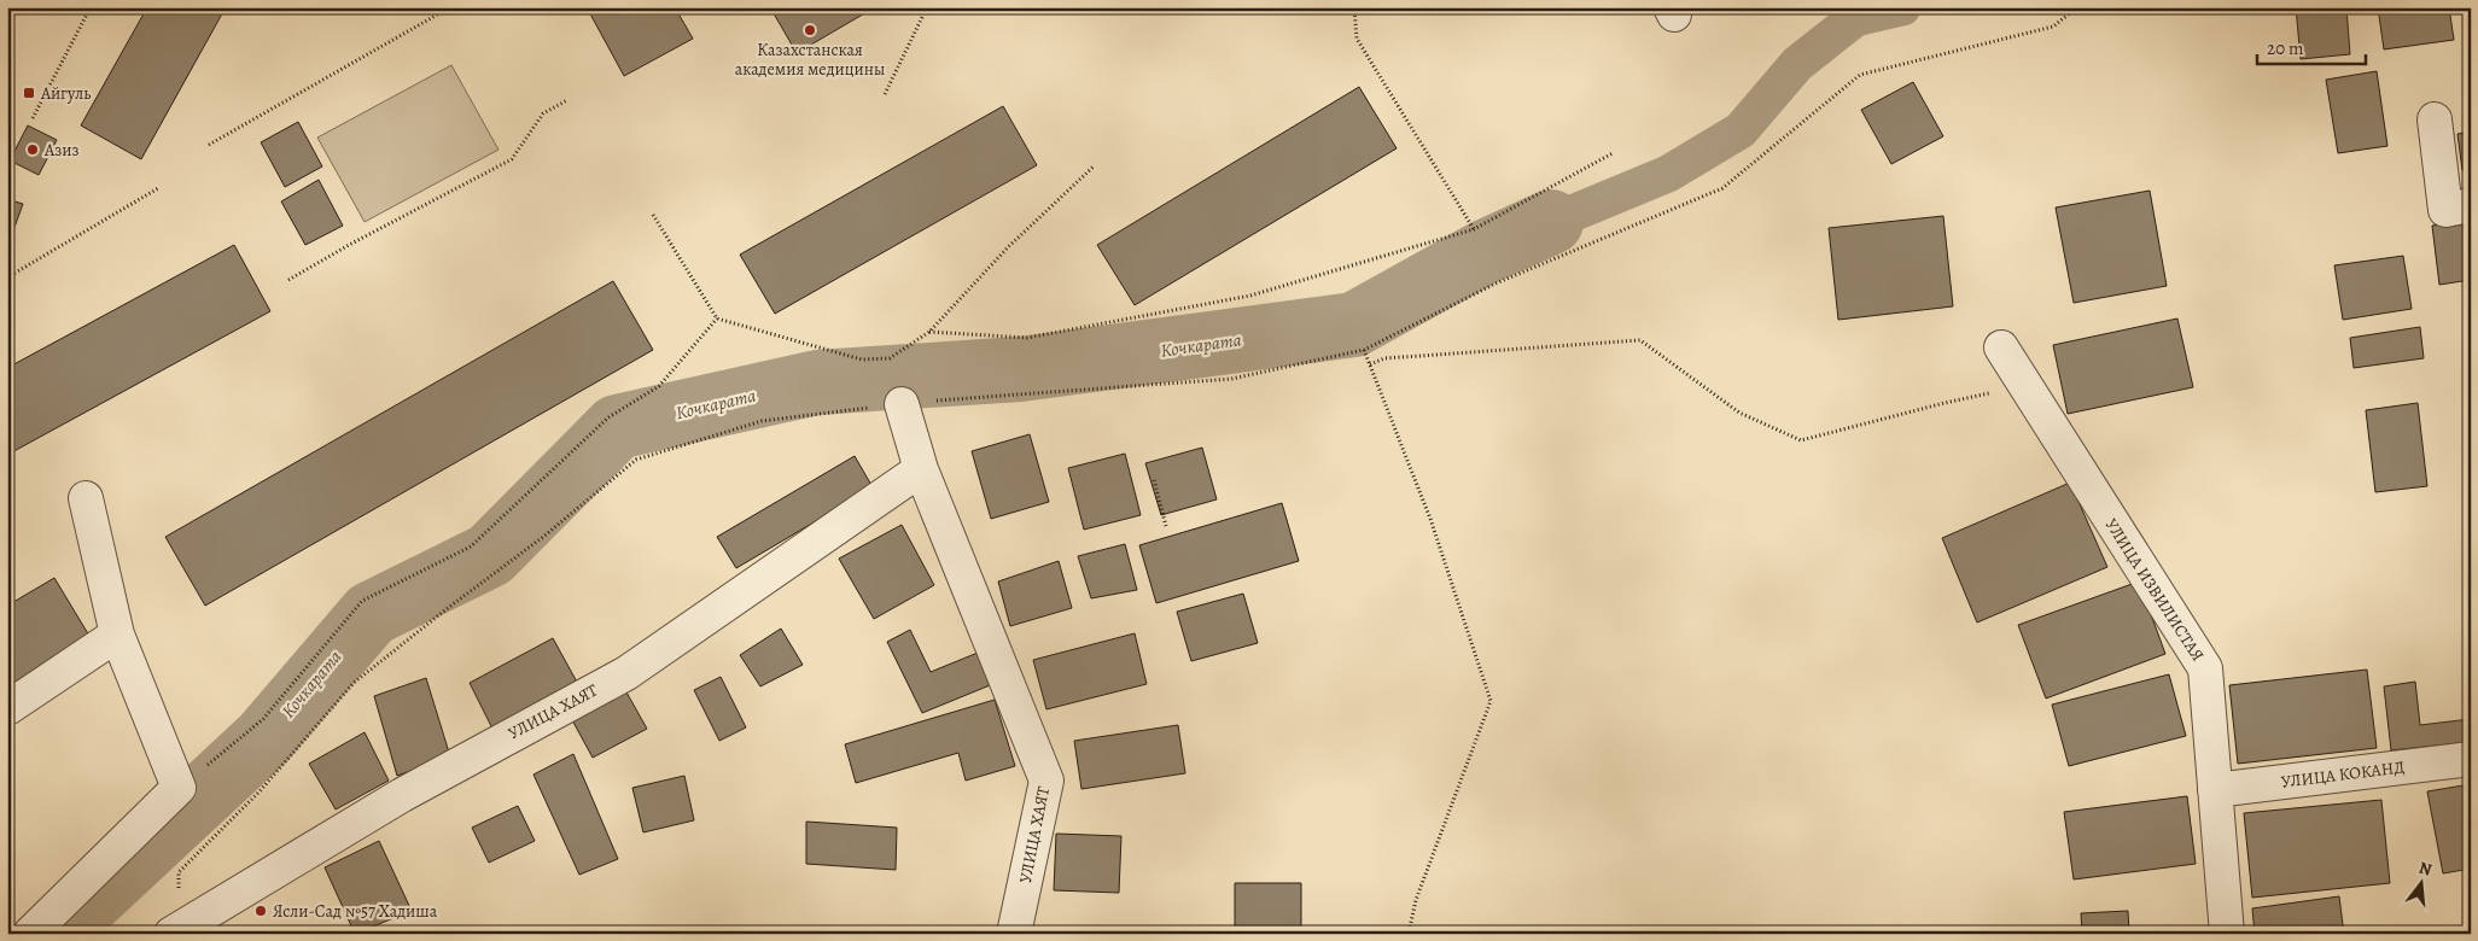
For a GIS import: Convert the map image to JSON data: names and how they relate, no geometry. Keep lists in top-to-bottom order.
{
  "streets": {
    "street": ["УЛИЦА ИЗВИЛИСТАЯ", "УЛИЦА ХАЯТ", "УЛИЦА КОКАНД"]
  },
  "crossings": [
    ["УЛИЦА ИЗВИЛИСТАЯ", "УЛИЦА КОКАНД"]
  ],
  "water": ["Кочкарата"],
  "places": {
    "other": ["Казахстанская академия медицины", "Азиз", "Ясли-Сад №57 Хадиша"],
    "transit": ["Айгуль"]
  },
  "scale_bar": "20 m",
  "north": "top"
}
